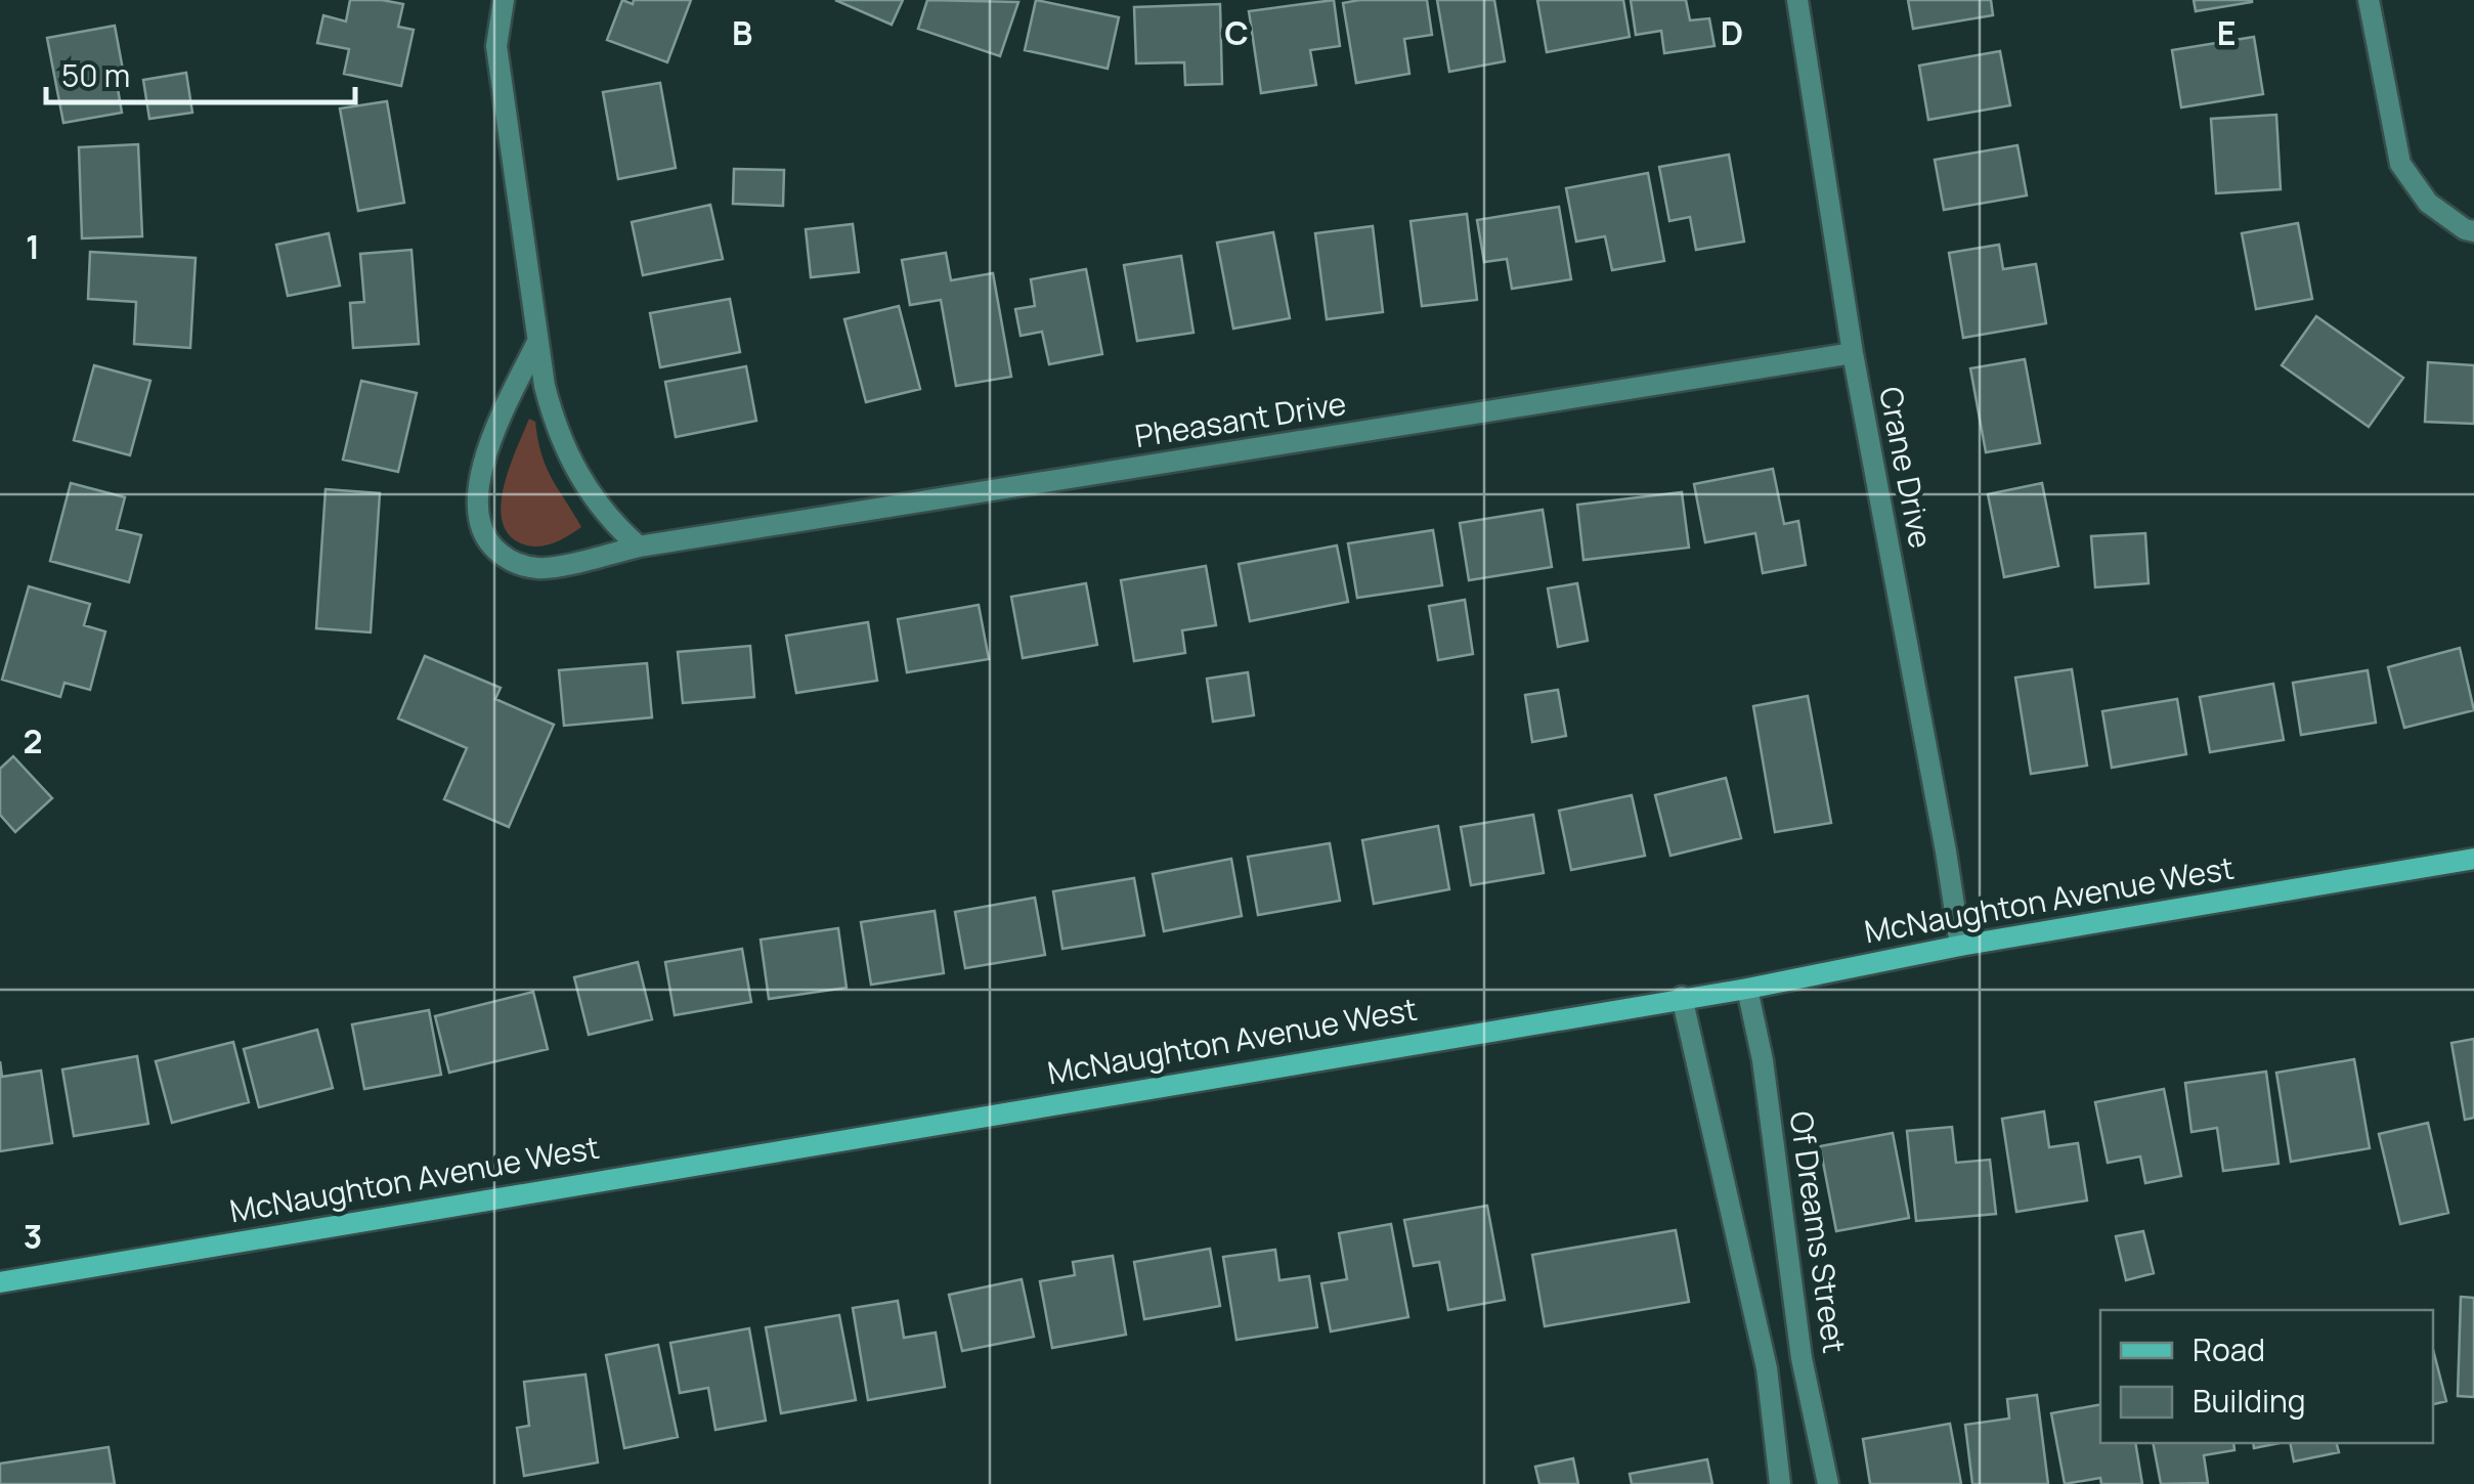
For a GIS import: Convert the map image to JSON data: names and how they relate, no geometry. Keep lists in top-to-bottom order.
{
  "streets": {
    "main road": ["McNaughton Avenue West"],
    "street": ["Pheasant Drive", "Crane Drive", "Of Dreams Street"]
  },
  "crossings": [
    ["Pheasant Drive", "Crane Drive"],
    ["Crane Drive", "McNaughton Avenue West"],
    ["McNaughton Avenue West", "Of Dreams Street"]
  ],
  "legend": ["Road", "Building"],
  "scale_bar": "50 m",
  "grid": {
    "columns": [
      "B",
      "C",
      "D",
      "E"
    ],
    "rows": ["1", "2", "3"]
  }
}
